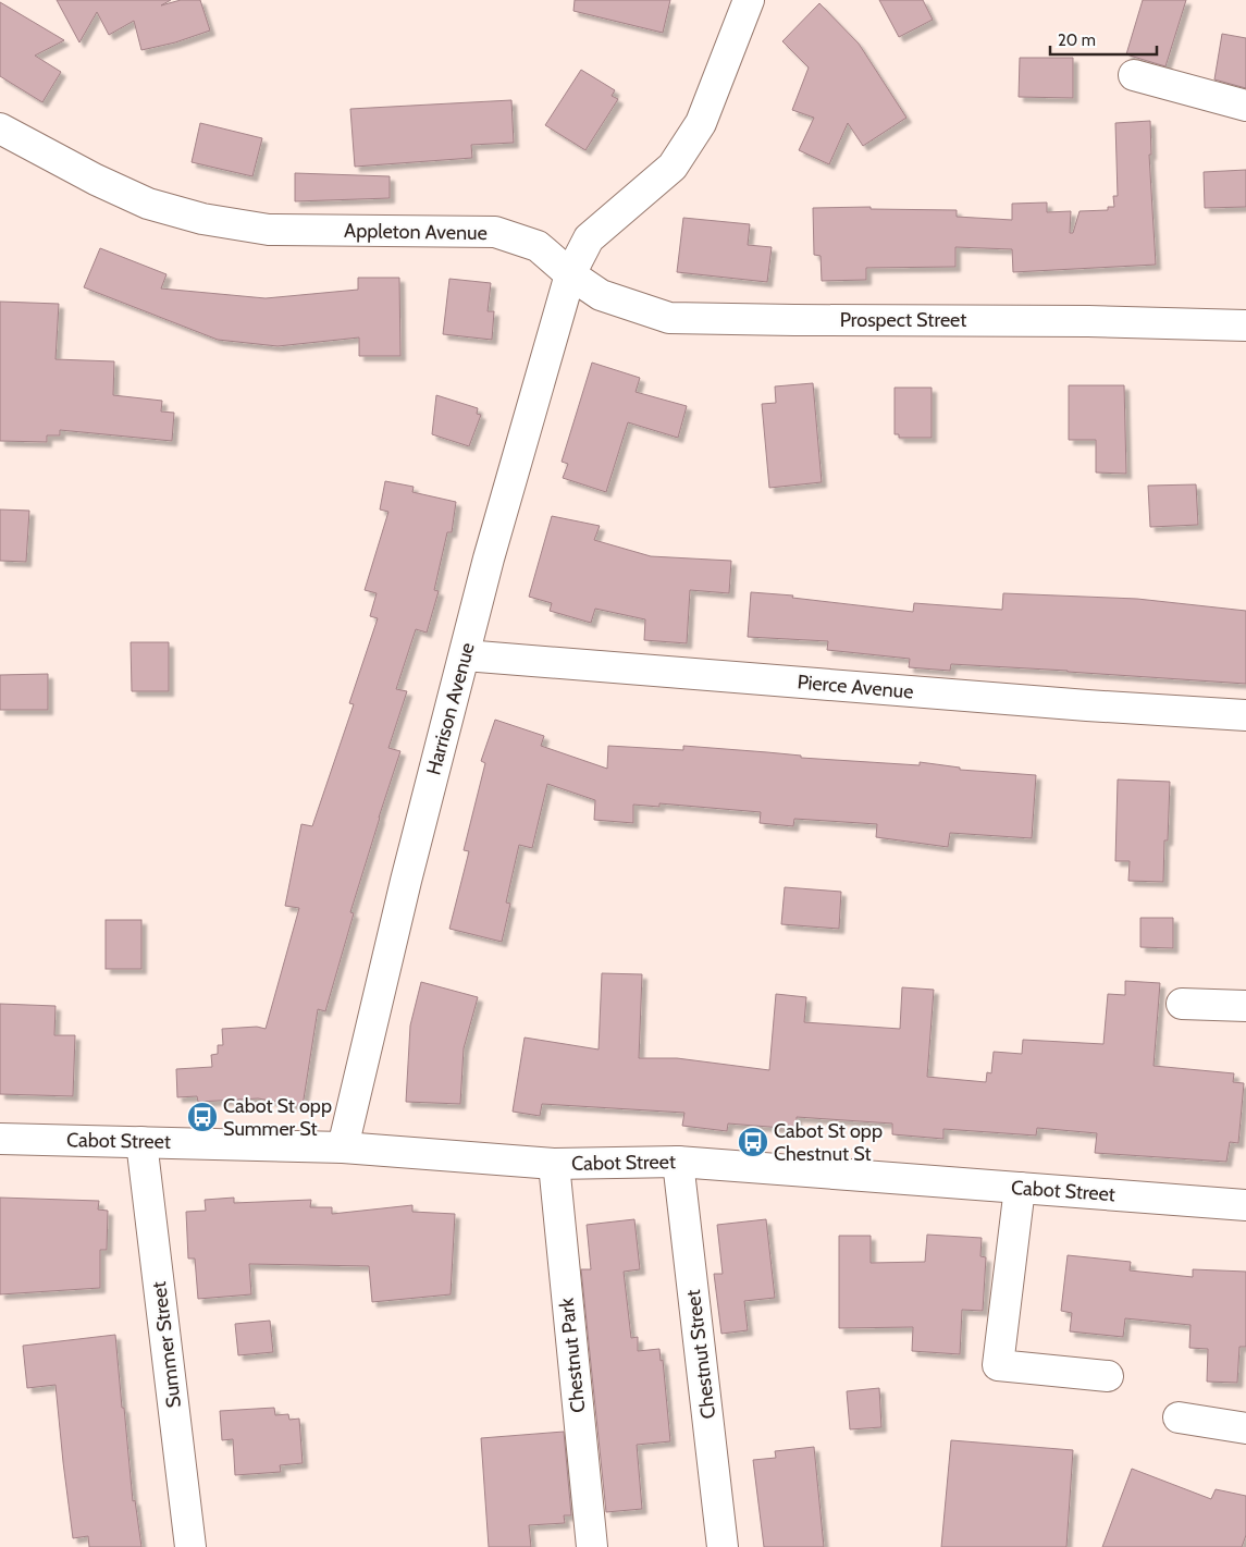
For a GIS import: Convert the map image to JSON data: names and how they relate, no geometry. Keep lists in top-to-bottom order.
{
  "streets": {
    "street": [
      "Appleton Avenue",
      "Prospect Street",
      "Pierce Avenue",
      "Harrison Avenue",
      "Cabot Street",
      "Summer Street",
      "Chestnut Street",
      "Chestnut Park"
    ]
  },
  "crossings": [
    ["Appleton Avenue", "Prospect Street"],
    ["Appleton Avenue", "Harrison Avenue"],
    ["Prospect Street", "Harrison Avenue"],
    ["Pierce Avenue", "Harrison Avenue"],
    ["Harrison Avenue", "Cabot Street"],
    ["Cabot Street", "Summer Street"],
    ["Cabot Street", "Chestnut Street"],
    ["Cabot Street", "Chestnut Park"]
  ],
  "places": {
    "bus stop": ["Cabot St opp Summer St", "Cabot St opp Chestnut St"]
  },
  "scale_bar": "20 m"
}
